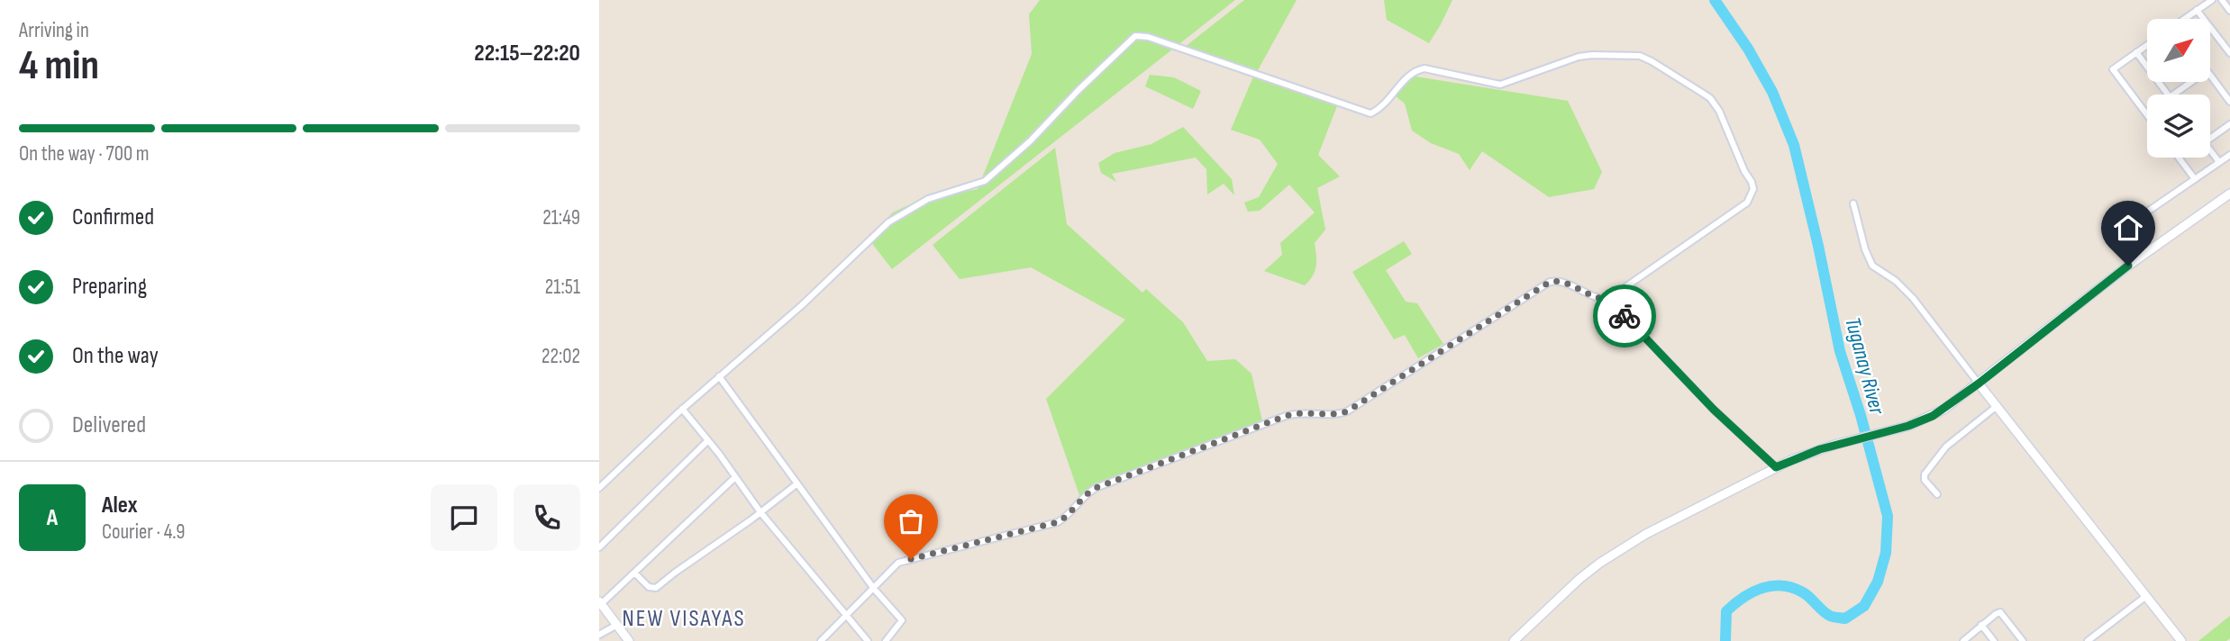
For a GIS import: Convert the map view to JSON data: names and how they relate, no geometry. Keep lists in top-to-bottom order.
{
  "districts": ["NEW VISAYAS"],
  "water": ["Tuganay River"],
  "north": "top right",
  "page": {
    "heading": ["4 min", "Arriving in", "22:15–22:20"],
    "panel": ["Alex", "Courier · 4.9"],
    "bar": "On the way · 700 m",
    "list": [
      ["Confirmed", "21:49"],
      ["Preparing", "21:51"],
      ["On the way", "22:02"],
      "Delivered"
    ],
    "round": "A"
  }
}
